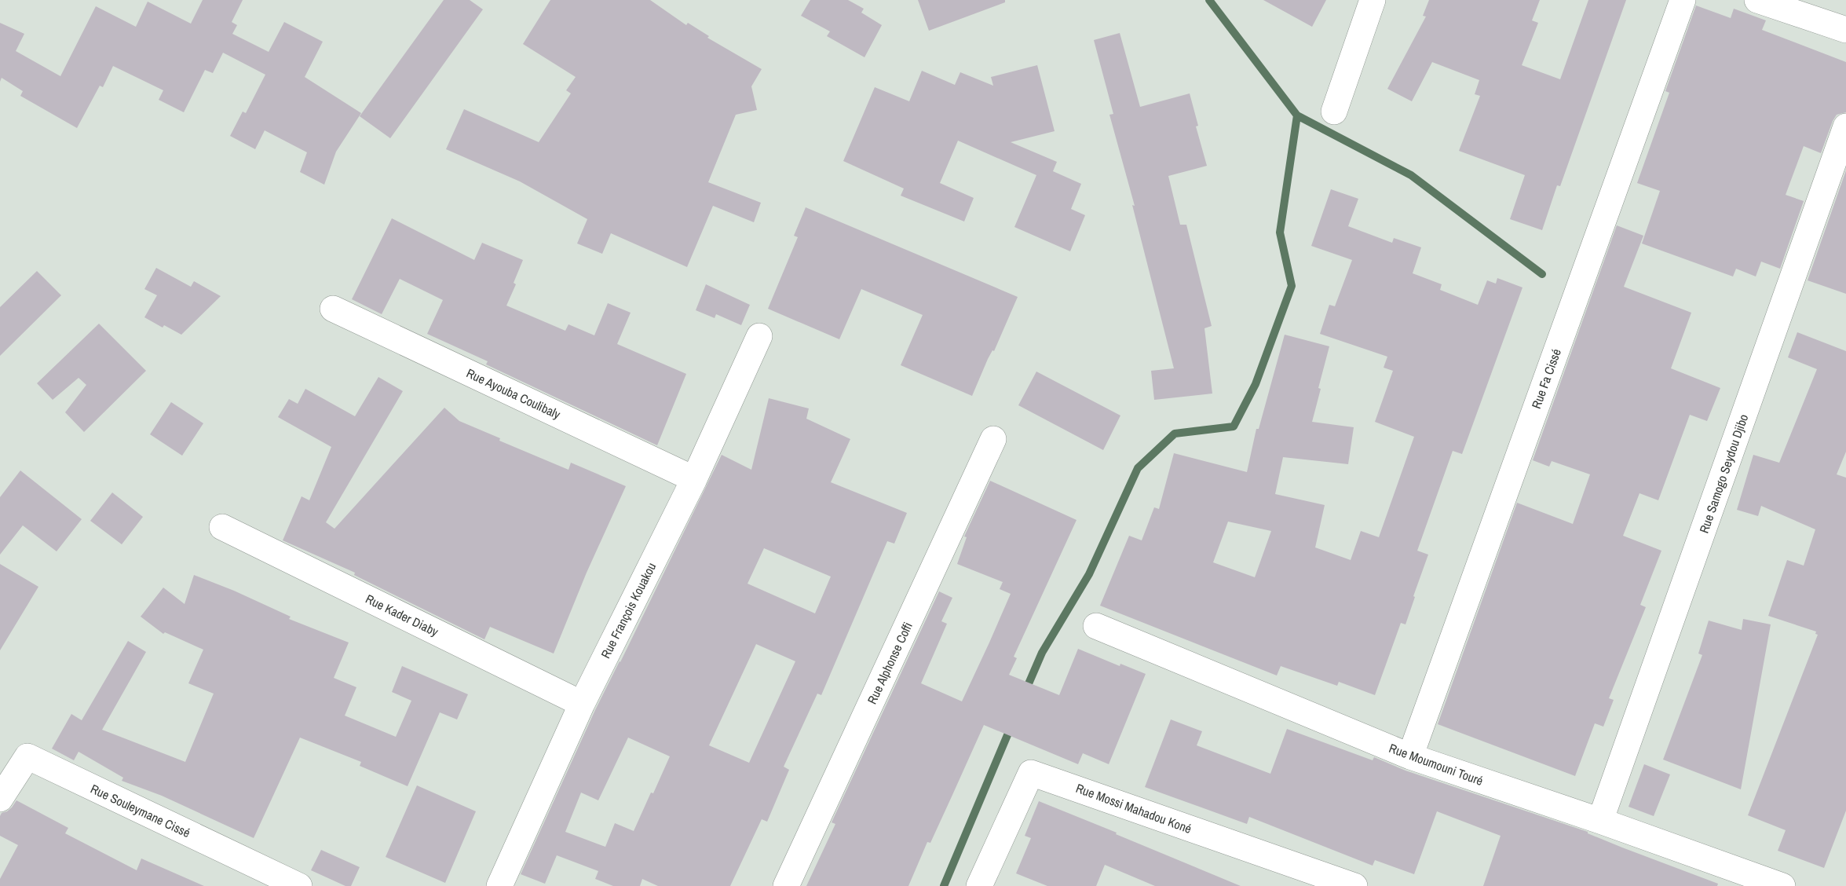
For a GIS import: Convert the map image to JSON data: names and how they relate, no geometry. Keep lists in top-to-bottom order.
{
  "streets": {
    "street": [
      "Rue Fa Cissé",
      "Rue Ayouba Coulibaly",
      "Rue Samogo Seydou Djibo",
      "Rue François Kouakou",
      "Rue Kader Diaby",
      "Rue Alphonse Coffi",
      "Rue Moumouni Touré",
      "Rue Mossi Mahadou Koné",
      "Rue Souleymane Cissé"
    ]
  },
  "crossings": [
    ["Rue Fa Cissé", "Rue Moumouni Touré"],
    ["Rue Ayouba Coulibaly", "Rue François Kouakou"],
    ["Rue Samogo Seydou Djibo", "Rue Moumouni Touré"],
    ["Rue François Kouakou", "Rue Kader Diaby"]
  ]
}
